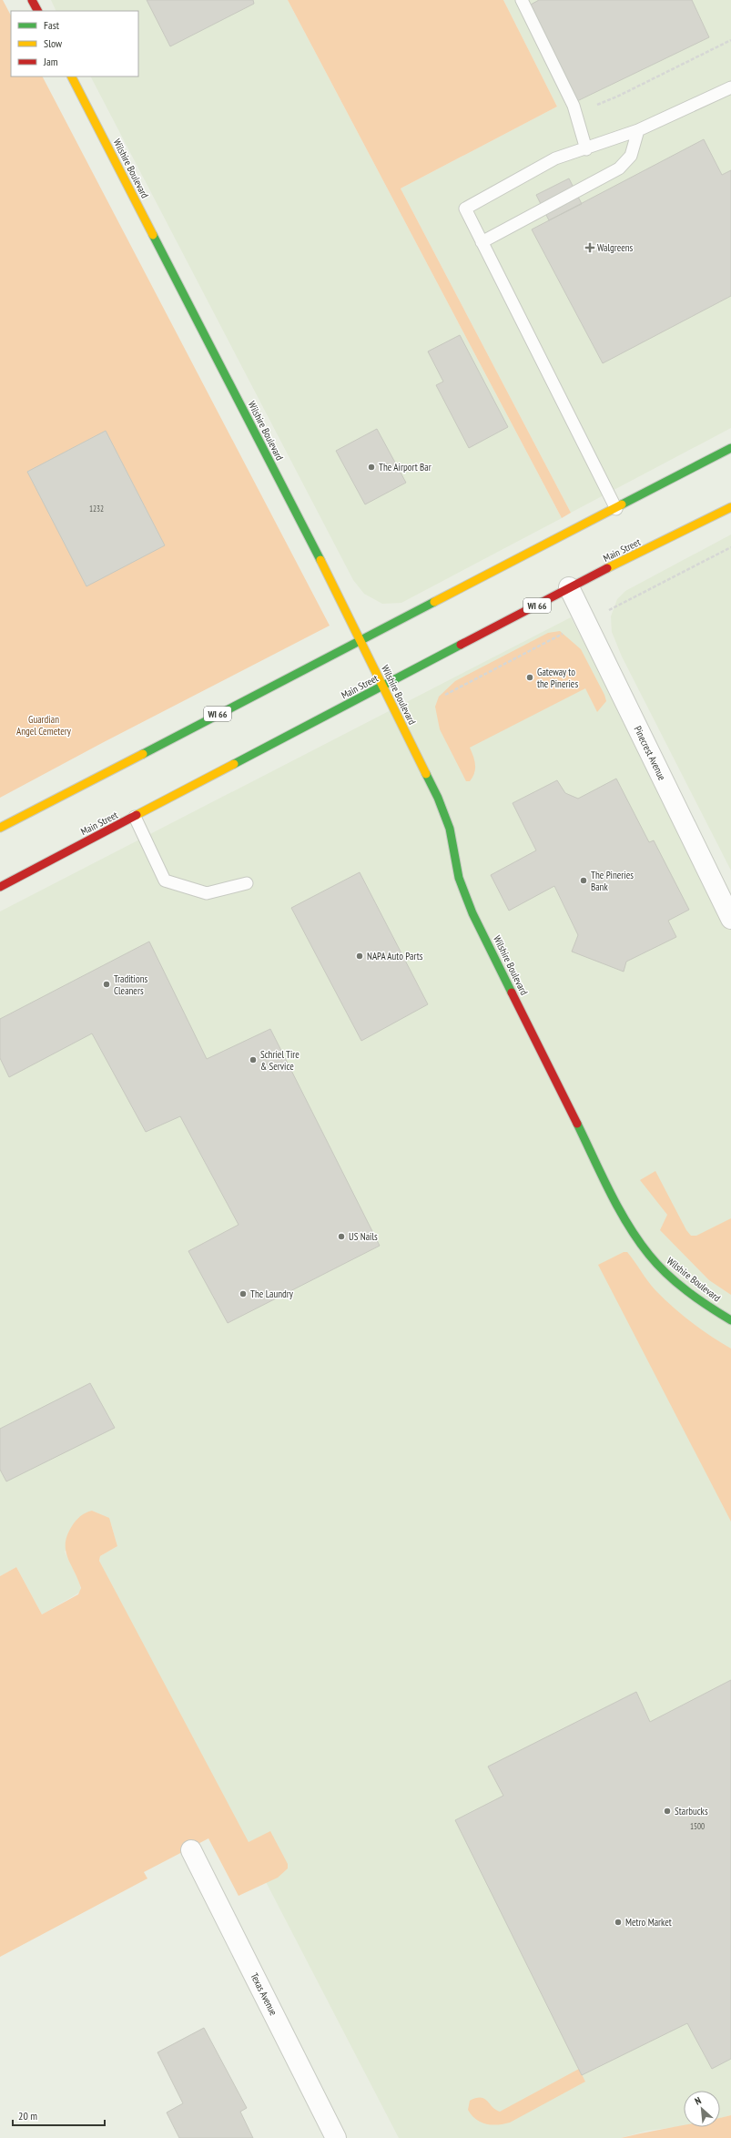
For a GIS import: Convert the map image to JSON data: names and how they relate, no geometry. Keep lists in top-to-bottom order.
{
  "streets": {
    "main road": ["Wilshire Boulevard", "Main Street", "WI 66"],
    "street": ["Pinecrest Avenue", "Texas Avenue"]
  },
  "crossings": [
    ["Wilshire Boulevard", "Main Street"],
    ["Wilshire Boulevard", "WI 66"],
    ["Main Street", "Pinecrest Avenue"]
  ],
  "parks": ["Guardian Angel Cemetery"],
  "places": {
    "health": ["Walgreens"],
    "other": [
      "The Airport Bar",
      "Gateway to the Pineries",
      "The Pineries Bank",
      "NAPA Auto Parts",
      "Traditions Cleaners",
      "Schriel Tire & Service",
      "US Nails",
      "The Laundry",
      "Starbucks",
      "Metro Market"
    ]
  },
  "house_numbers": ["1232", "1500"],
  "legend": ["Fast", "Slow", "Jam"],
  "scale_bar": "20 m",
  "north": "top left"
}
